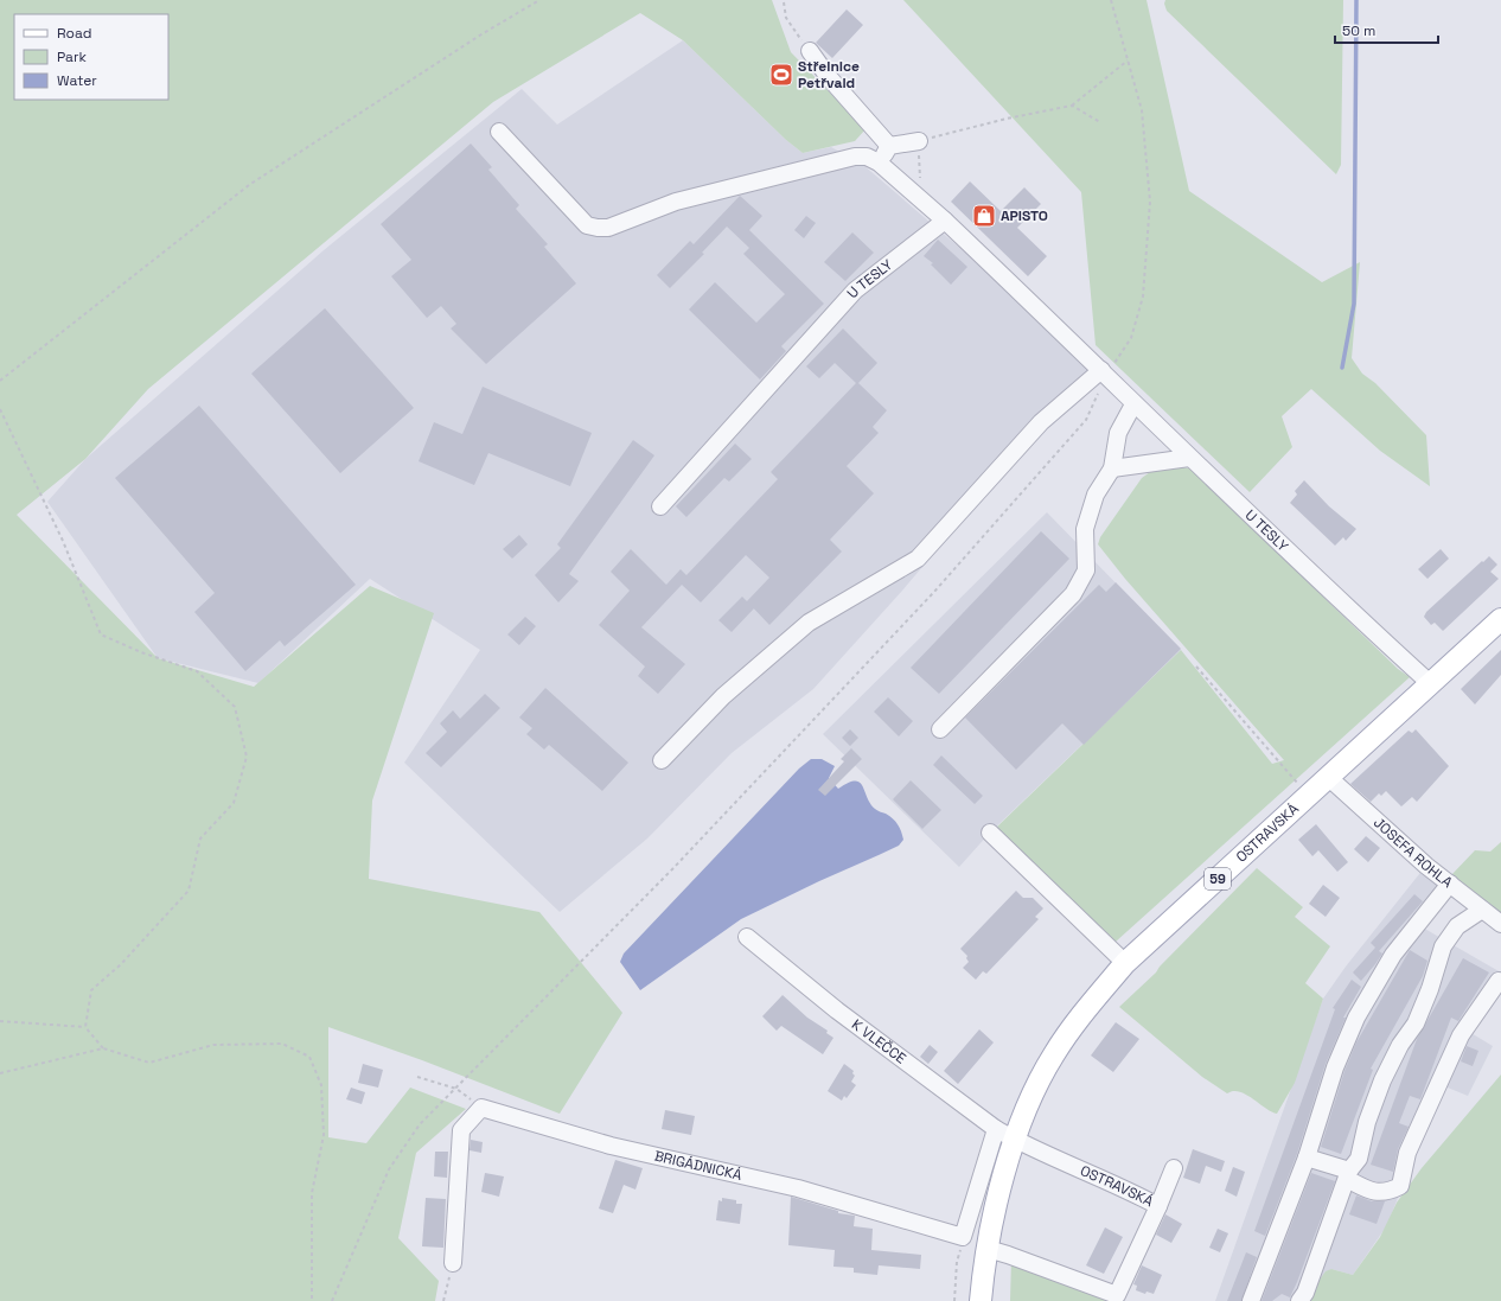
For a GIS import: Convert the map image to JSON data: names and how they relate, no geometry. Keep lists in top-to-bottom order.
{
  "streets": {
    "main road": ["OSTRAVSKÁ", "59"],
    "street": [
      "U TESLY",
      "JOSEFA ROHLA",
      "K VLEČCE",
      "BRIGÁDNICKÁ"
    ]
  },
  "crossings": [
    ["U TESLY", "OSTRAVSKÁ"],
    ["OSTRAVSKÁ", "JOSEFA ROHLA"],
    ["OSTRAVSKÁ", "K VLEČCE"],
    ["K VLEČCE", "BRIGÁDNICKÁ"]
  ],
  "places": {
    "sports": ["Střelnice Petřvald"],
    "shop": ["APISTO"]
  },
  "legend": ["Road", "Park", "Water"],
  "scale_bar": "50 m"
}
